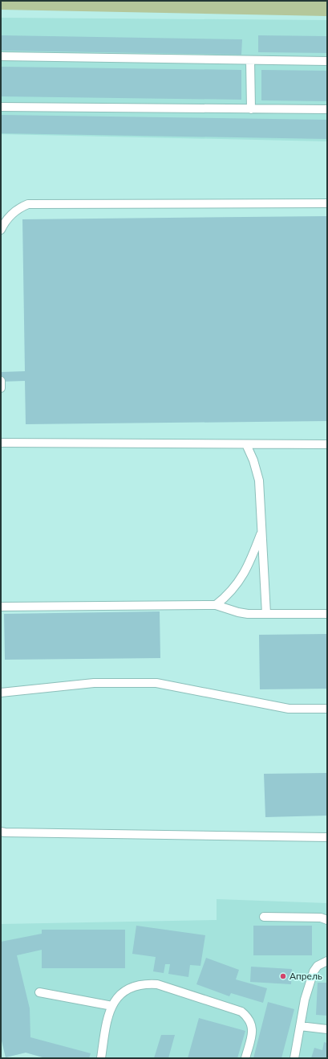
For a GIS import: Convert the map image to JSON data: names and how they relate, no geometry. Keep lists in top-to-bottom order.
{
  "places": ["Апрель"]
}
